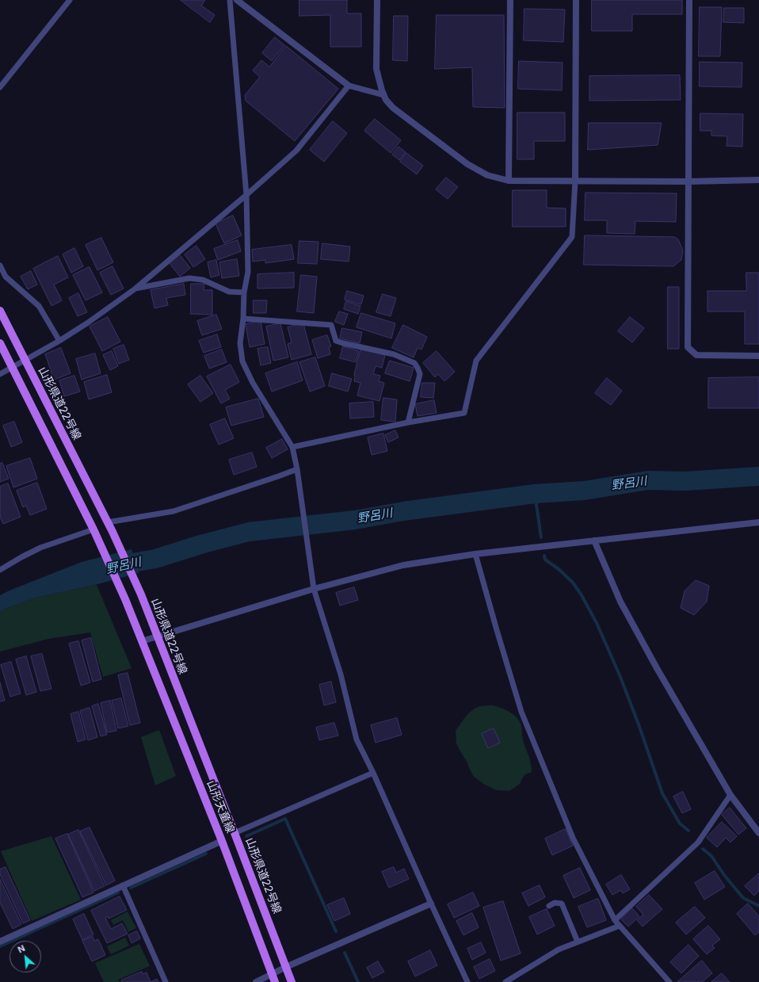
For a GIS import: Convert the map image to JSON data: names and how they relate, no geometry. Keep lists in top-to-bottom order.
{
  "streets": {
    "main road": ["山形県道22号線", "山形天童線"]
  },
  "water": ["野呂川"],
  "north": "top left"
}
